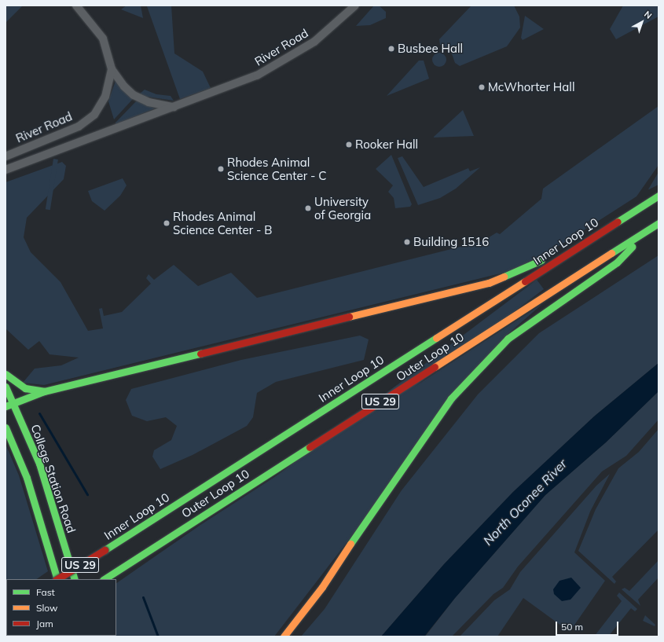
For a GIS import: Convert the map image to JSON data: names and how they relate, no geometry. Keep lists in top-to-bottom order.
{
  "streets": {
    "main road": [
      "Inner Loop 10",
      "Outer Loop 10",
      "US 29",
      "College Station Road"
    ],
    "street": ["River Road"]
  },
  "water": ["North Oconee River"],
  "places": [
    "Busbee Hall",
    "McWhorter Hall",
    "Rooker Hall",
    "Rhodes Animal Science Center - C",
    "University of Georgia",
    "Rhodes Animal Science Center - B",
    "Building 1516"
  ],
  "legend": ["Fast", "Slow", "Jam"],
  "scale_bar": "50 m",
  "north": "top right"
}
